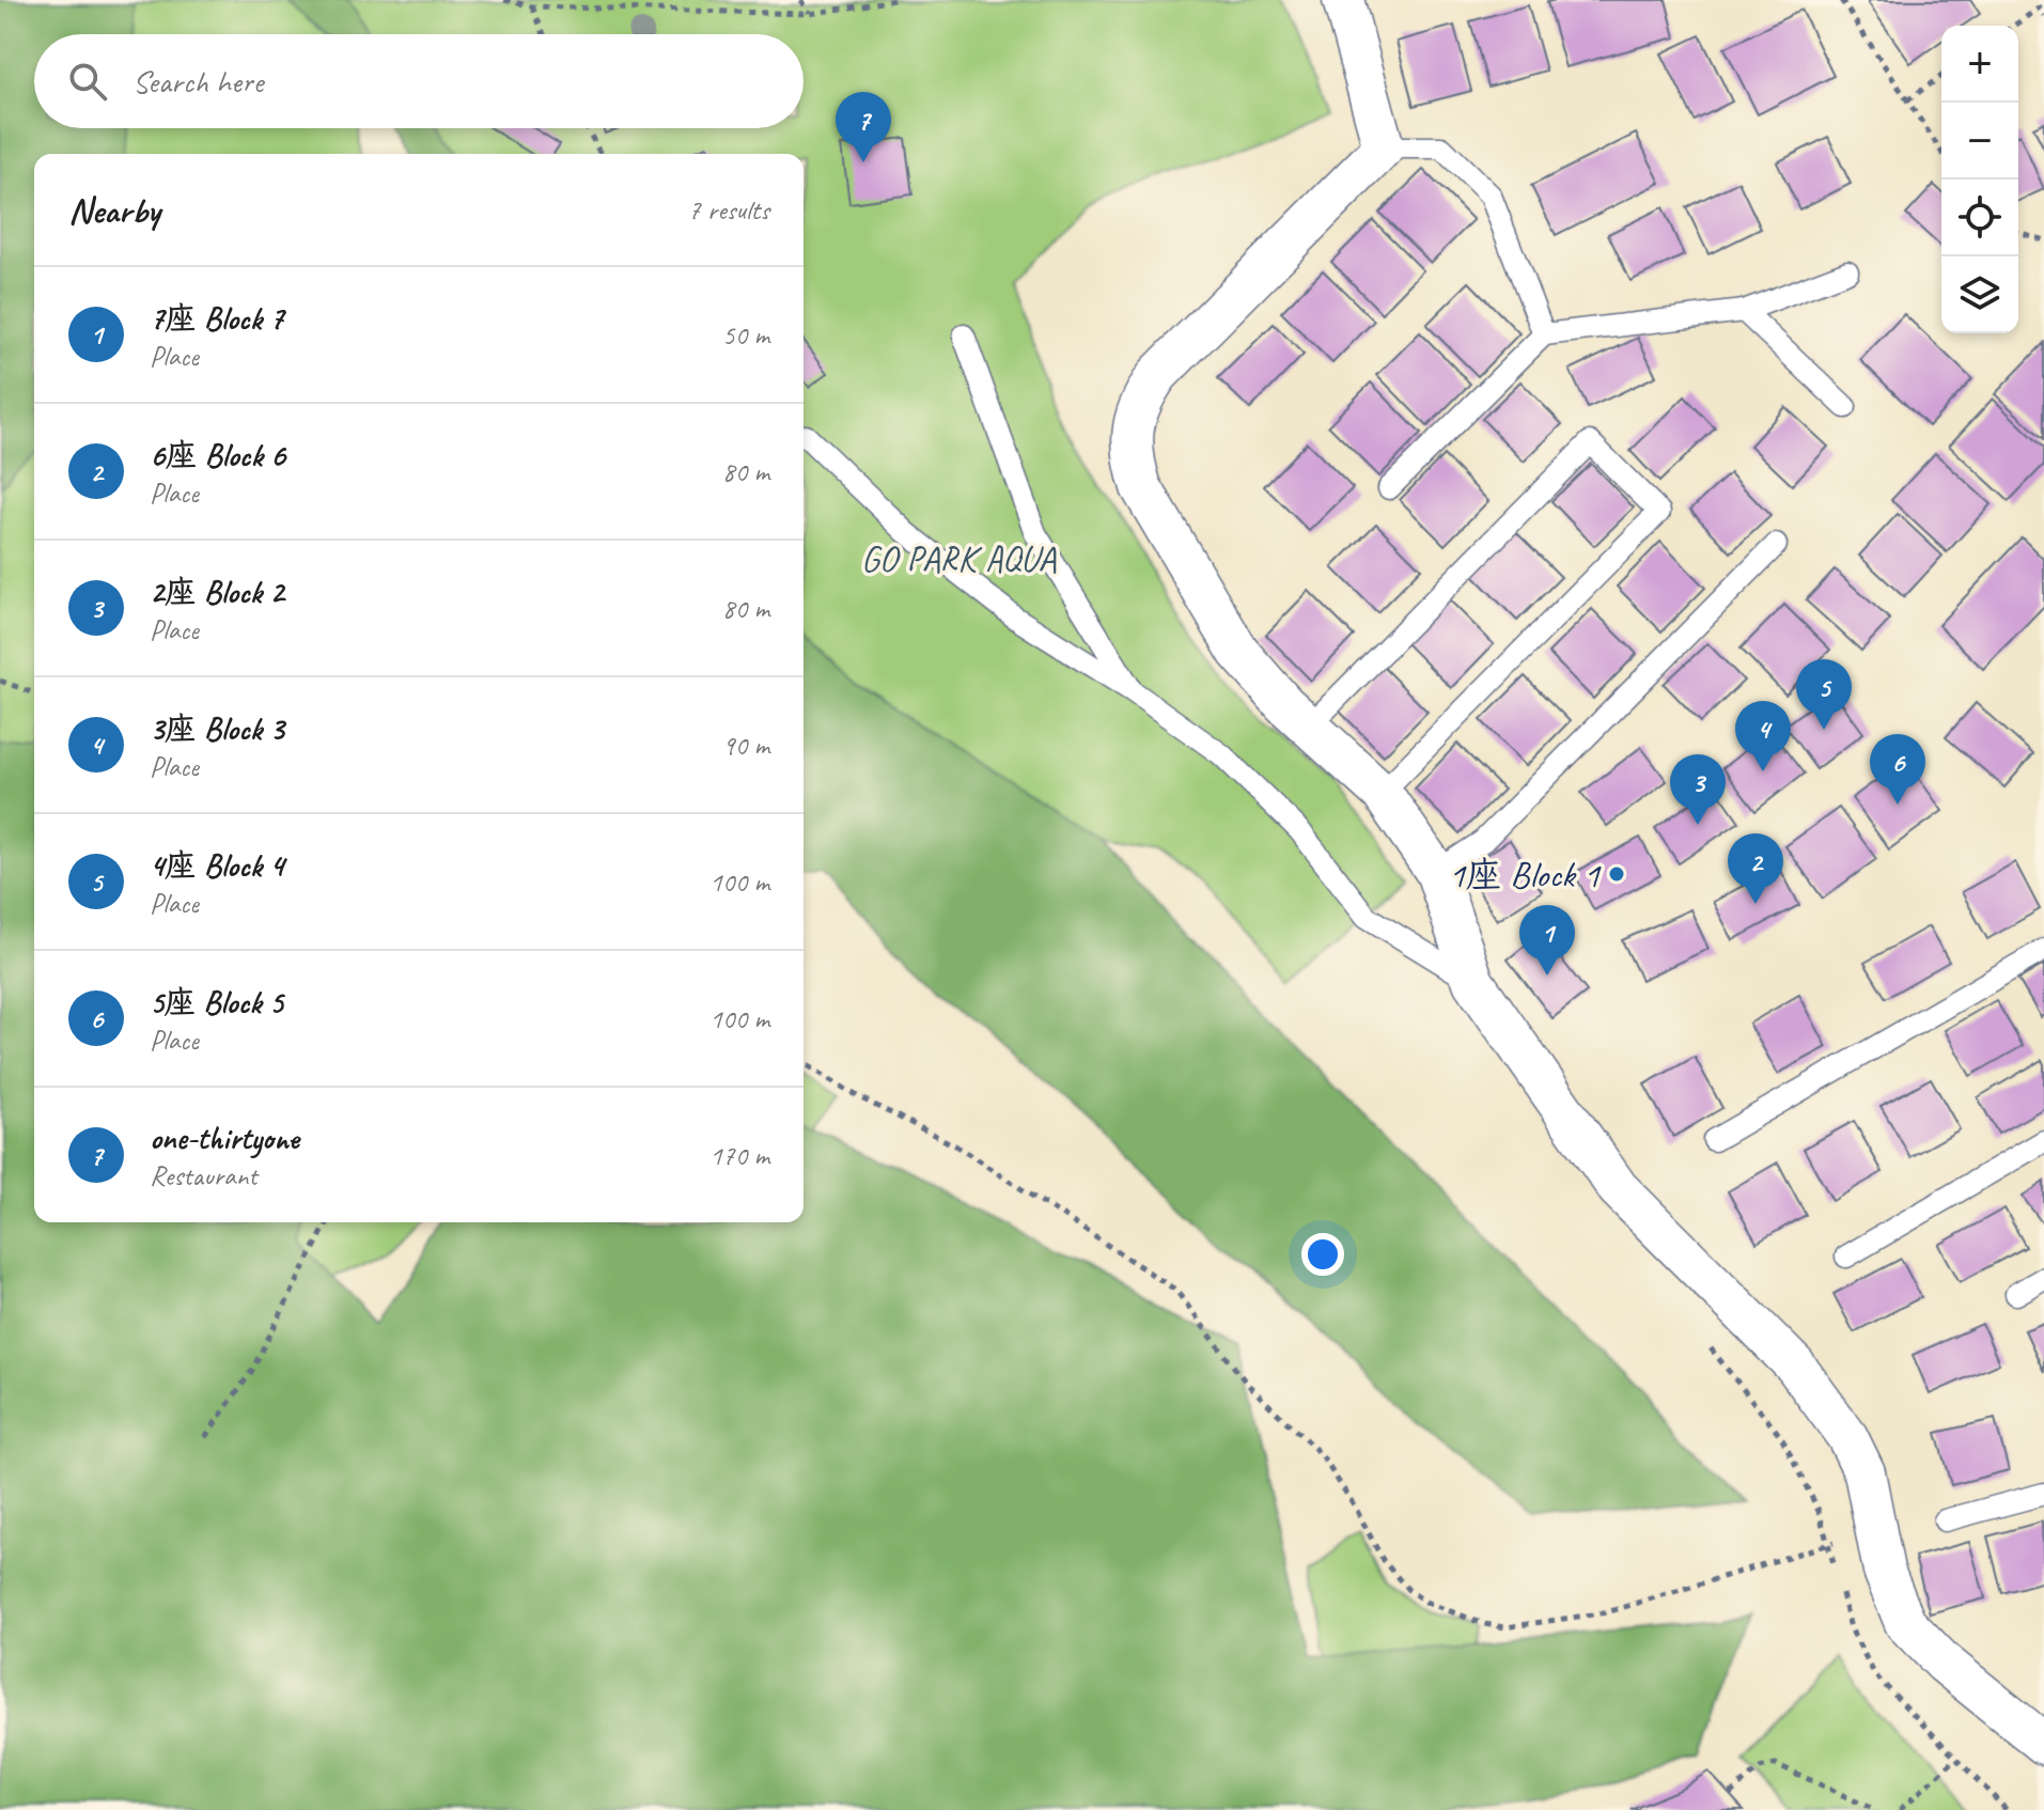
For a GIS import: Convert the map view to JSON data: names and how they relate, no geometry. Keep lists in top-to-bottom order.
{
  "parks": ["GO PARK AQUA"],
  "places": ["1座 Block 1"],
  "page": {
    "map_buttons": ["+", "−"],
    "search": "Search here",
    "pins": [
      "7",
      "5",
      "4",
      "6",
      "3",
      "2",
      "1"
    ],
    "heading": ["Nearby", "7 results"],
    "list": [
      {
        "mark": "1",
        "name": "7座 Block 7",
        "note": "Place",
        "value": "50 m"
      },
      {
        "mark": "2",
        "name": "6座 Block 6",
        "note": "Place",
        "value": "80 m"
      },
      {
        "mark": "3",
        "name": "2座 Block 2",
        "note": "Place",
        "value": "80 m"
      },
      {
        "mark": "4",
        "name": "3座 Block 3",
        "note": "Place",
        "value": "90 m"
      },
      {
        "mark": "5",
        "name": "4座 Block 4",
        "note": "Place",
        "value": "100 m"
      },
      {
        "mark": "6",
        "name": "5座 Block 5",
        "note": "Place",
        "value": "100 m"
      },
      {
        "mark": "7",
        "name": "one-thirtyone",
        "note": "Restaurant",
        "value": "170 m"
      }
    ]
  }
}
